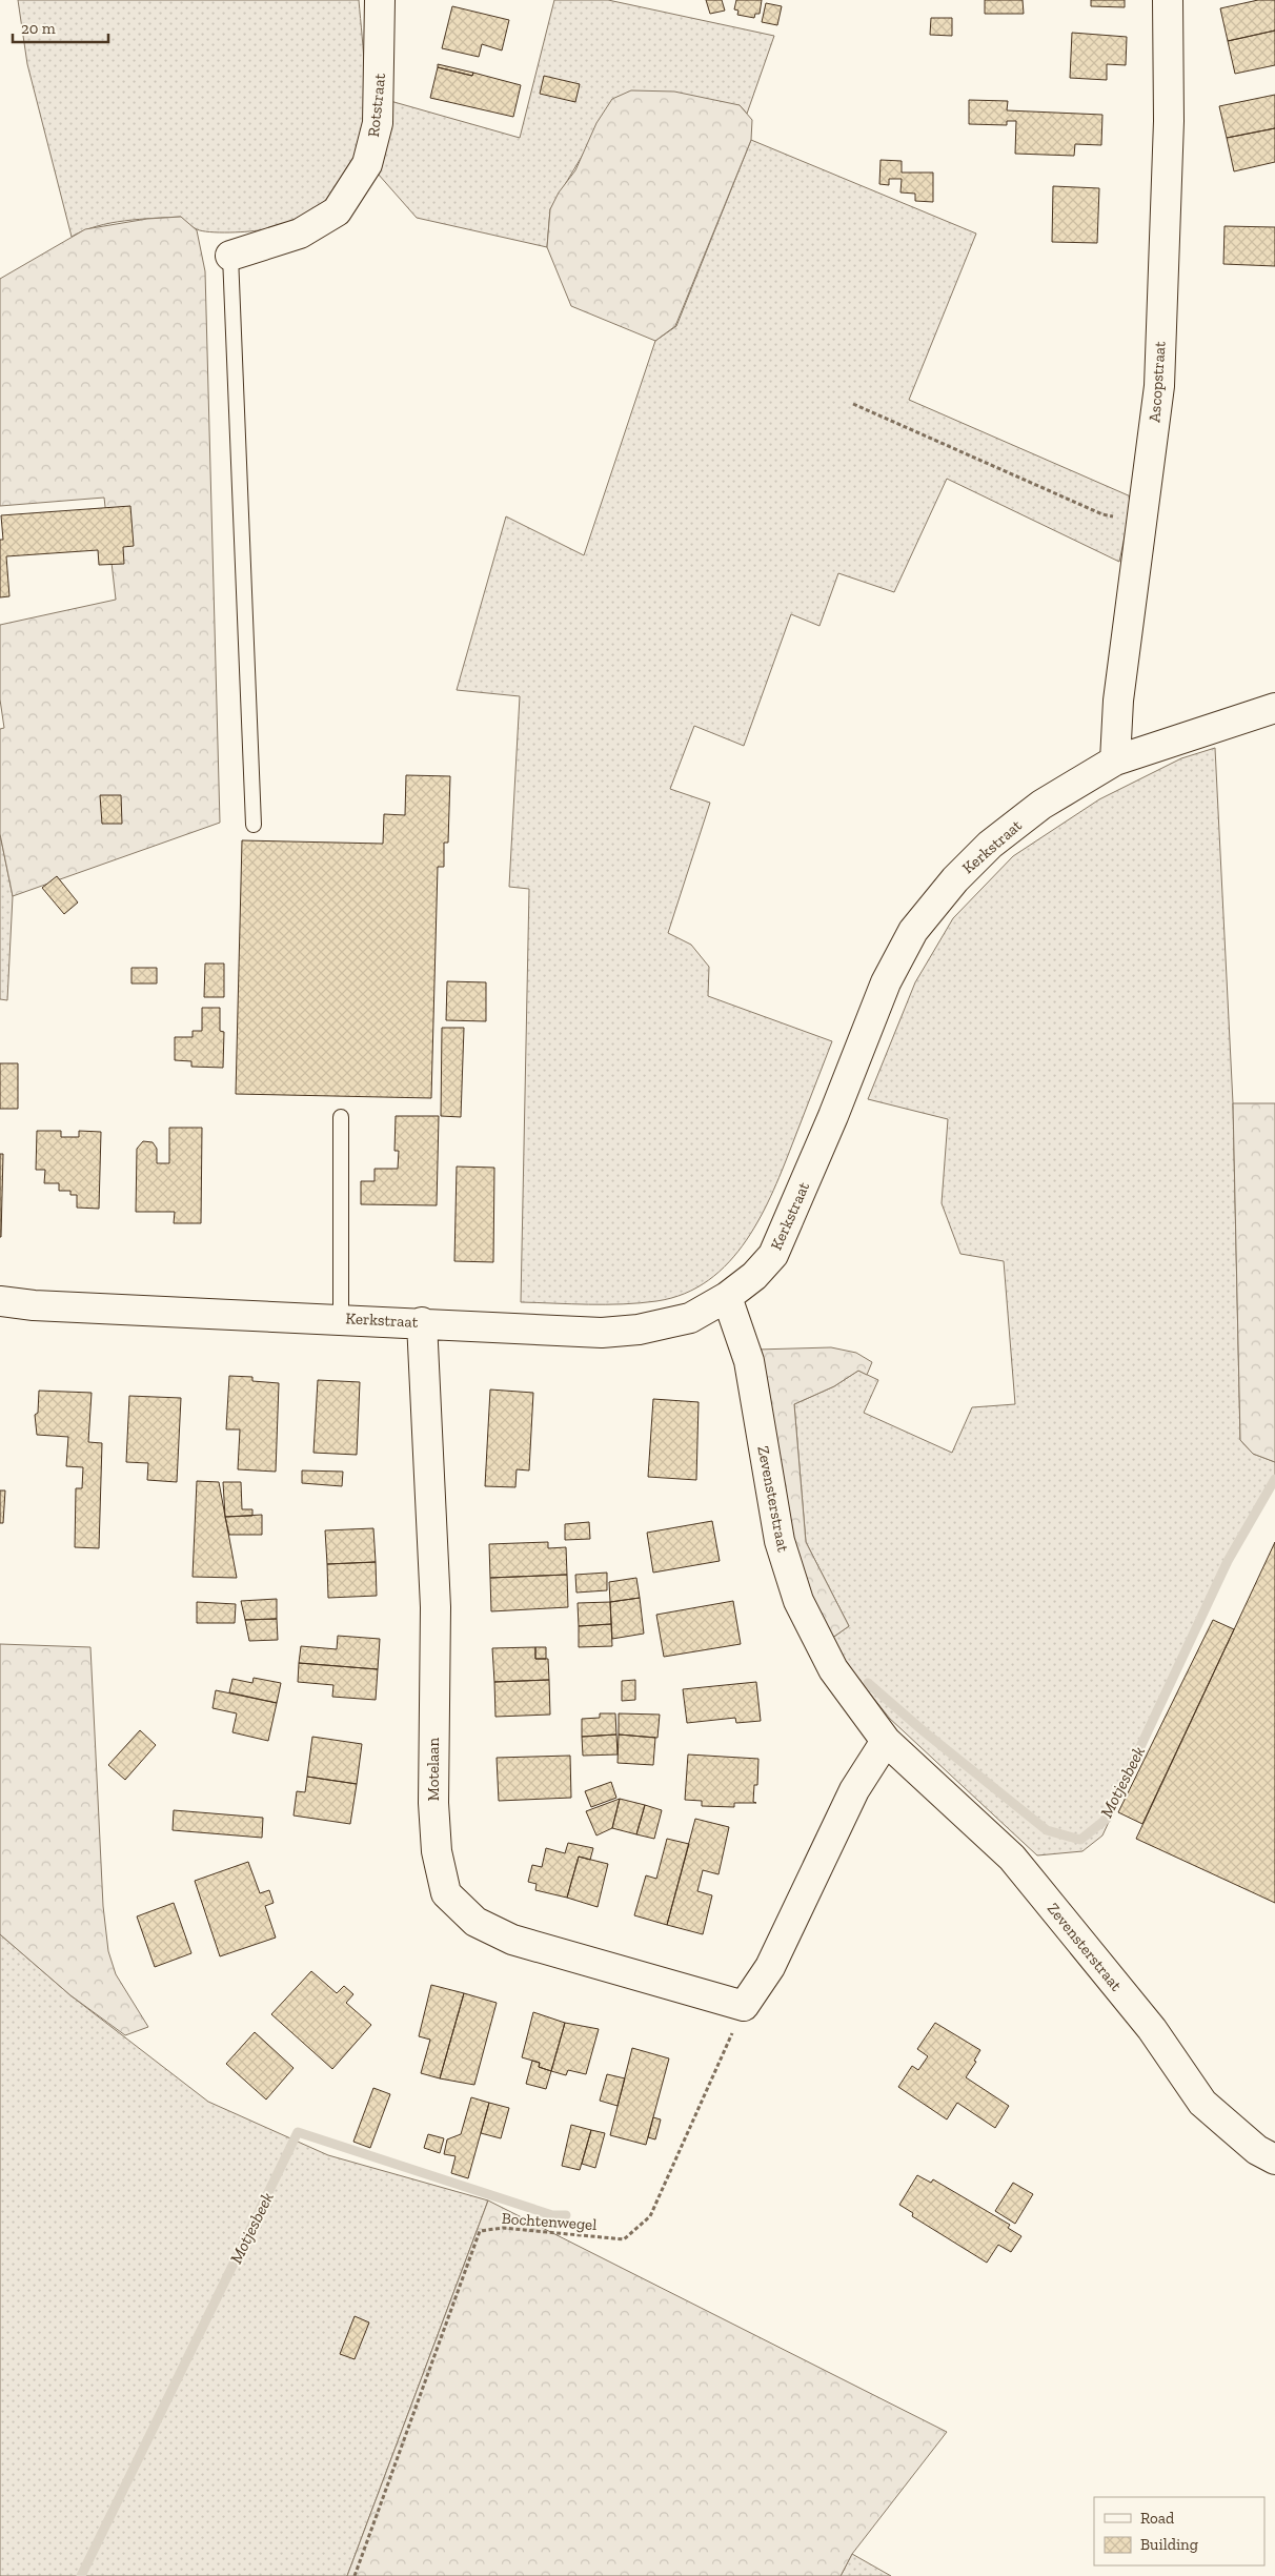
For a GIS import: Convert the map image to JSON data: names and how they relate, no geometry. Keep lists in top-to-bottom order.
{
  "streets": {
    "street": [
      "Rotstraat",
      "Ascopstraat",
      "Kerkstraat",
      "Zevensterstraat",
      "Motelaan"
    ],
    "path": ["Bochtenwegel"]
  },
  "crossings": [
    ["Ascopstraat", "Kerkstraat"],
    ["Kerkstraat", "Zevensterstraat"],
    ["Kerkstraat", "Motelaan"],
    ["Motelaan", "Bochtenwegel"]
  ],
  "water": ["Motjesbeek"],
  "legend": ["Road", "Building"],
  "scale_bar": "20 m"
}
